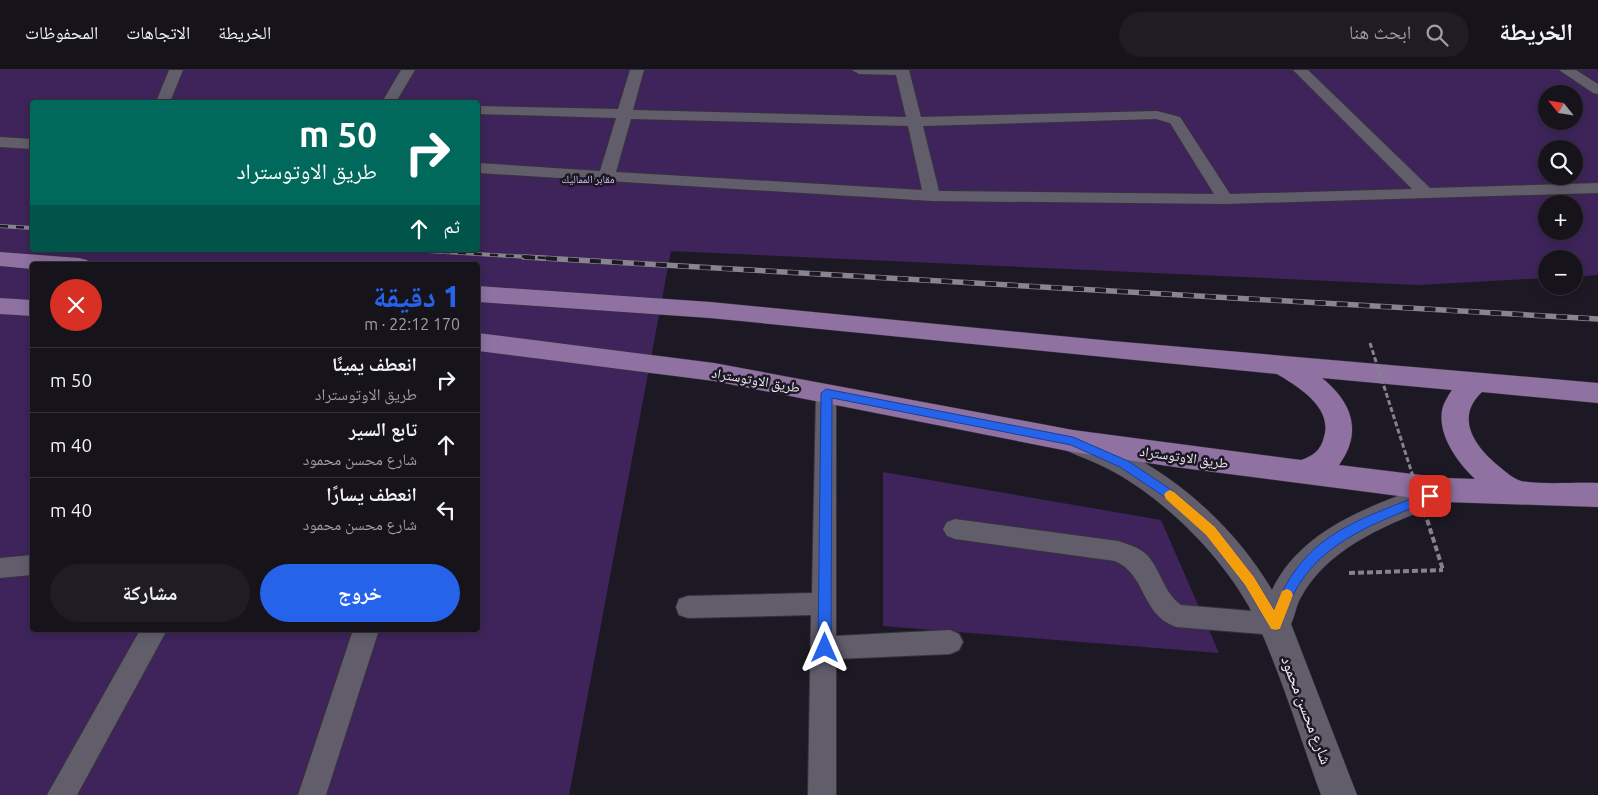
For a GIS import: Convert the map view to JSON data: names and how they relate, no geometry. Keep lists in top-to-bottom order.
{
  "streets": {
    "highway": ["طريق الاوتوستراد"],
    "street": ["شارع محسن محمود"]
  },
  "crossings": [
    ["طريق الاوتوستراد", "شارع محسن محمود"]
  ],
  "parks": ["مقابر المماليك"],
  "north": "top left",
  "page": {
    "header": "الخريطة",
    "search": "ابحث هنا",
    "nav": ["الخريطة", "الاتجاهات", "المحفوظات"],
    "map_buttons": ["+", "−"],
    "turn": ["50 m", "طريق الاوتوستراد"],
    "then": "ثم",
    "heading": ["1 دقيقة", "170 m · 22:12"],
    "list": [
      {
        "name": "انعطف يمينًا",
        "note": "طريق الاوتوستراد",
        "value": "50 m"
      },
      {
        "name": "تابع السير",
        "note": "شارع محسن محمود",
        "value": "40 m"
      },
      {
        "name": "انعطف يسارًا",
        "note": "شارع محسن محمود",
        "value": "40 m"
      }
    ],
    "buttons": ["خروج", "مشاركة"]
  }
}
